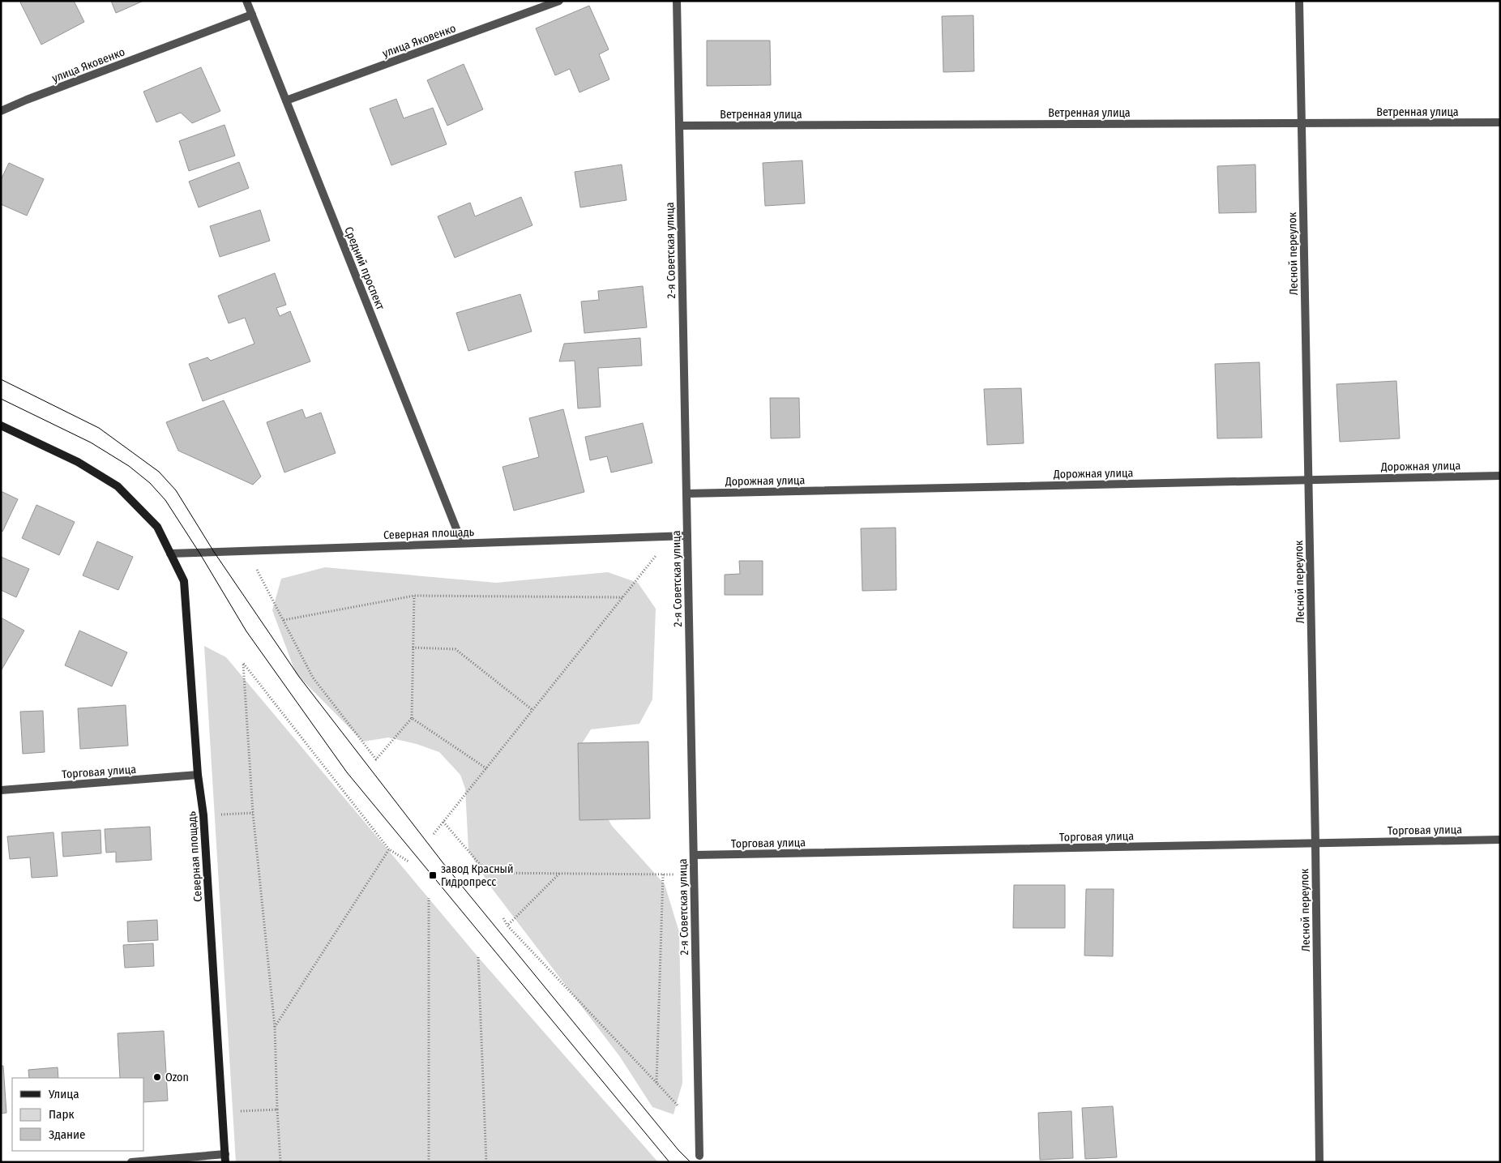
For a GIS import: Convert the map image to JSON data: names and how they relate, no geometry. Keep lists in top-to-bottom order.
{
  "streets": {
    "main road": ["Северная площадь"],
    "street": [
      "улица Яковенко",
      "Ветренная улица",
      "2-я Советская улица",
      "Лесной переулок",
      "Средний проспект",
      "Дорожная улица",
      "Торговая улица"
    ]
  },
  "crossings": [
    ["улица Яковенко", "Средний проспект"],
    ["Ветренная улица", "2-я Советская улица"],
    ["Ветренная улица", "Лесной переулок"],
    ["2-я Советская улица", "Дорожная улица"],
    ["2-я Советская улица", "Северная площадь"],
    ["2-я Советская улица", "Торговая улица"],
    ["Лесной переулок", "Дорожная улица"],
    ["Лесной переулок", "Торговая улица"],
    ["Средний проспект", "Северная площадь"],
    ["Северная площадь", "Торговая улица"]
  ],
  "places": {
    "transit": ["завод Красный Гидропресс"],
    "other": ["Ozon"]
  },
  "legend": ["Улица", "Парк", "Здание"]
}
